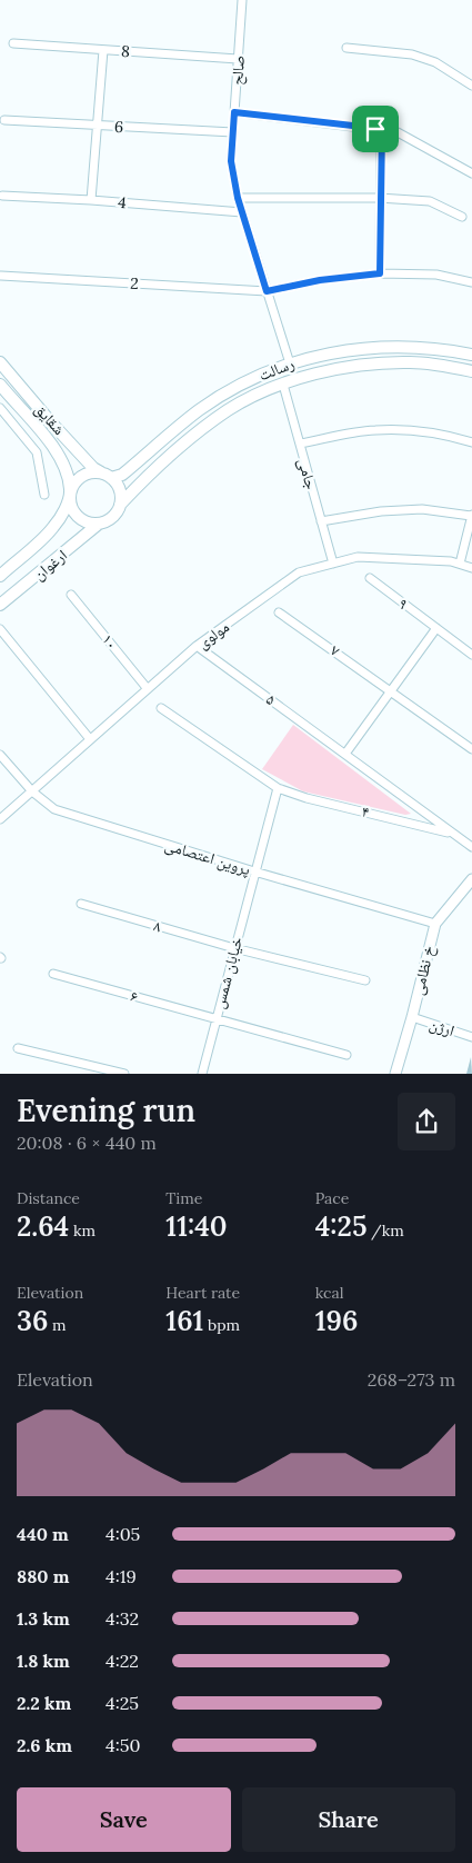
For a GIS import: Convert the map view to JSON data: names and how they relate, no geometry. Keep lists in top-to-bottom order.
{
  "streets": {
    "main road": ["رسالت", "شقایق", "ارغوان"],
    "street": [
      "8",
      "صالح",
      "6",
      "4",
      "2",
      "جامی",
      "۹",
      "مولوی",
      "۱۰",
      "۷",
      "۵",
      "۴",
      "پروین اعتصامی",
      "۸",
      "خ نظامی",
      "خیابان شمس",
      "۶",
      "ارژن"
    ]
  },
  "crossings": [
    ["8", "صالح"],
    ["صالح", "6"],
    ["صالح", "4"],
    ["صالح", "2"],
    ["صالح", "رسالت"],
    ["رسالت", "شقایق"],
    ["رسالت", "جامی"],
    ["رسالت", "ارغوان"],
    ["شقایق", "ارغوان"],
    ["جامی", "مولوی"],
    ["مولوی", "۱۰"],
    ["مولوی", "۵"],
    ["مولوی", "پروین اعتصامی"],
    ["۴", "خیابان شمس"],
    ["پروین اعتصامی", "خ نظامی"],
    ["پروین اعتصامی", "خیابان شمس"],
    ["۸", "خیابان شمس"],
    ["خ نظامی", "ارژن"],
    ["خیابان شمس", "۶"]
  ],
  "page": {
    "heading": ["Evening run", "20:08 · 6 × 440 m"],
    "stats": [
      ["Distance", "2.64 km"],
      ["Time", "11:40"],
      ["Pace", "4:25 /km"],
      ["Elevation", "36 m"],
      ["Heart rate", "161 bpm"],
      ["kcal", "196"]
    ],
    "chart": ["Elevation", "268–273 m"],
    "list": [
      {
        "name": "440 m",
        "note": "4:05"
      },
      {
        "name": "880 m",
        "note": "4:19"
      },
      {
        "name": "1.3 km",
        "note": "4:32"
      },
      {
        "name": "1.8 km",
        "note": "4:22"
      },
      {
        "name": "2.2 km",
        "note": "4:25"
      },
      {
        "name": "2.6 km",
        "note": "4:50"
      }
    ],
    "buttons": ["Save", "Share"]
  }
}
